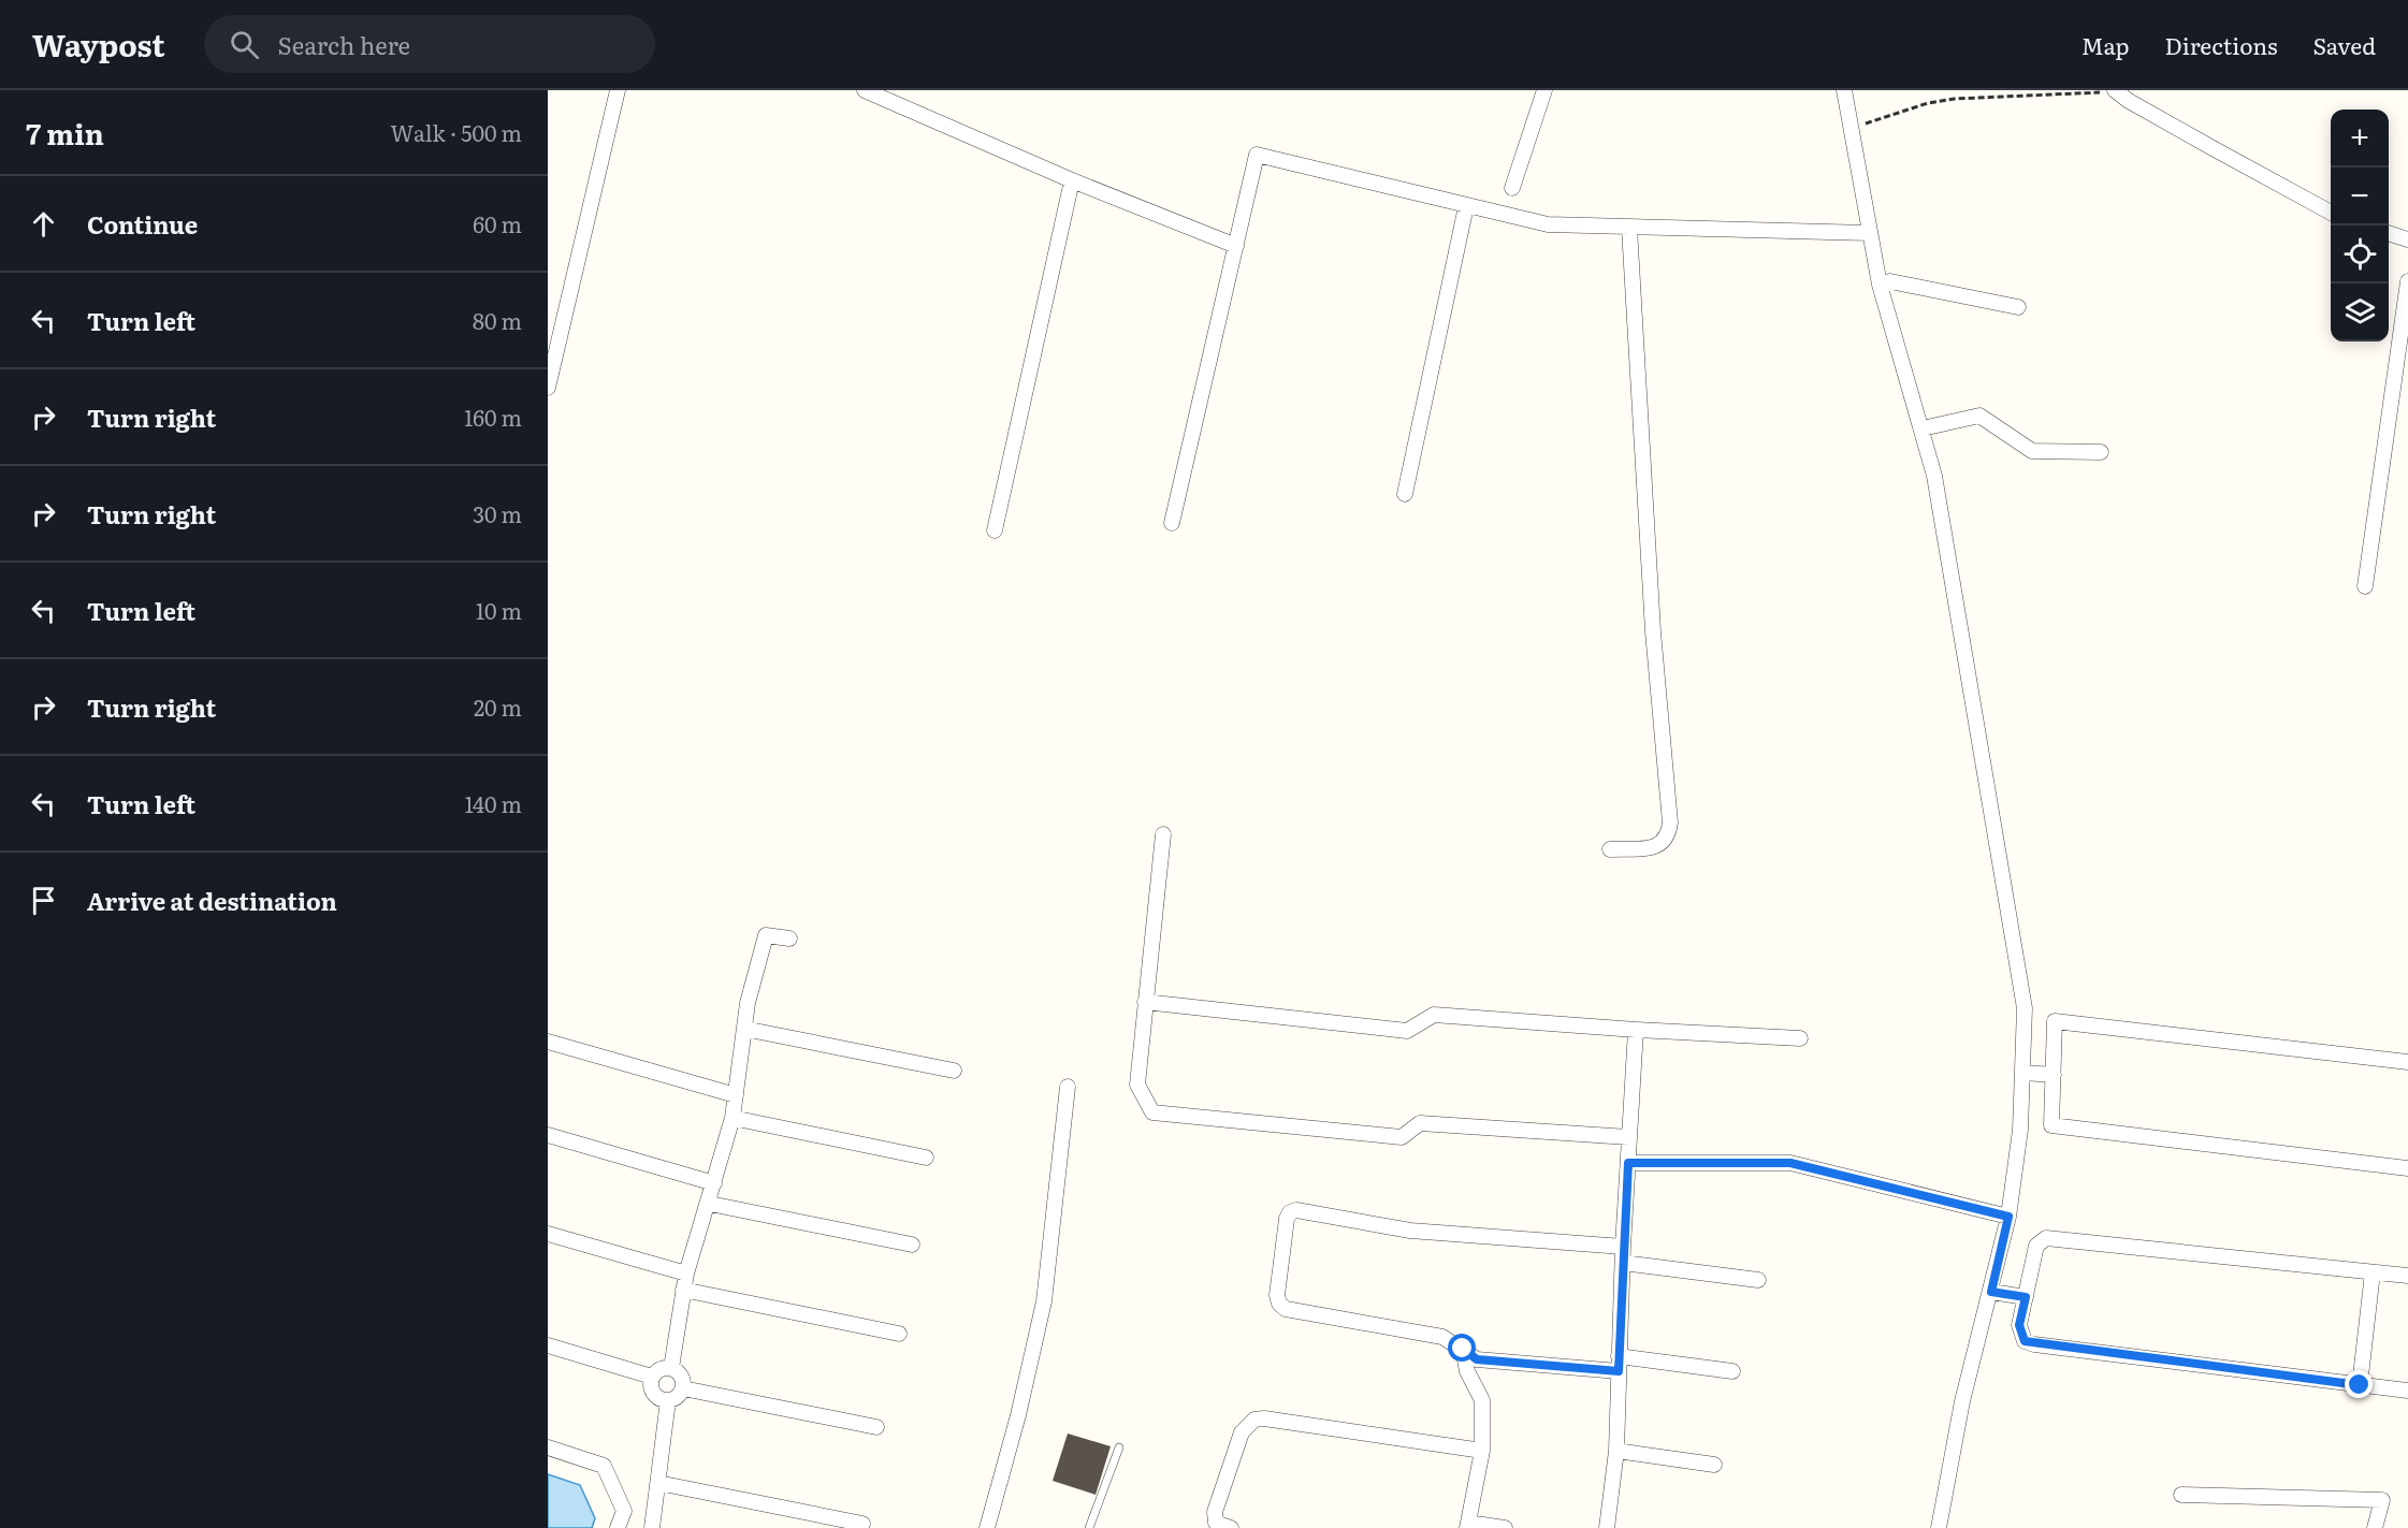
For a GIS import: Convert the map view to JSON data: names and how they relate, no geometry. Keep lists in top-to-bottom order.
{
  "page": {
    "header": "Waypost",
    "search": "Search here",
    "nav": ["Map", "Directions", "Saved"],
    "heading": ["7 min", "Walk · 500 m"],
    "map_buttons": ["+", "−"],
    "list": [
      ["Continue", "60 m"],
      ["Turn left", "80 m"],
      ["Turn right", "160 m"],
      ["Turn right", "30 m"],
      ["Turn left", "10 m"],
      ["Turn right", "20 m"],
      ["Turn left", "140 m"],
      "Arrive at destination"
    ]
  }
}
